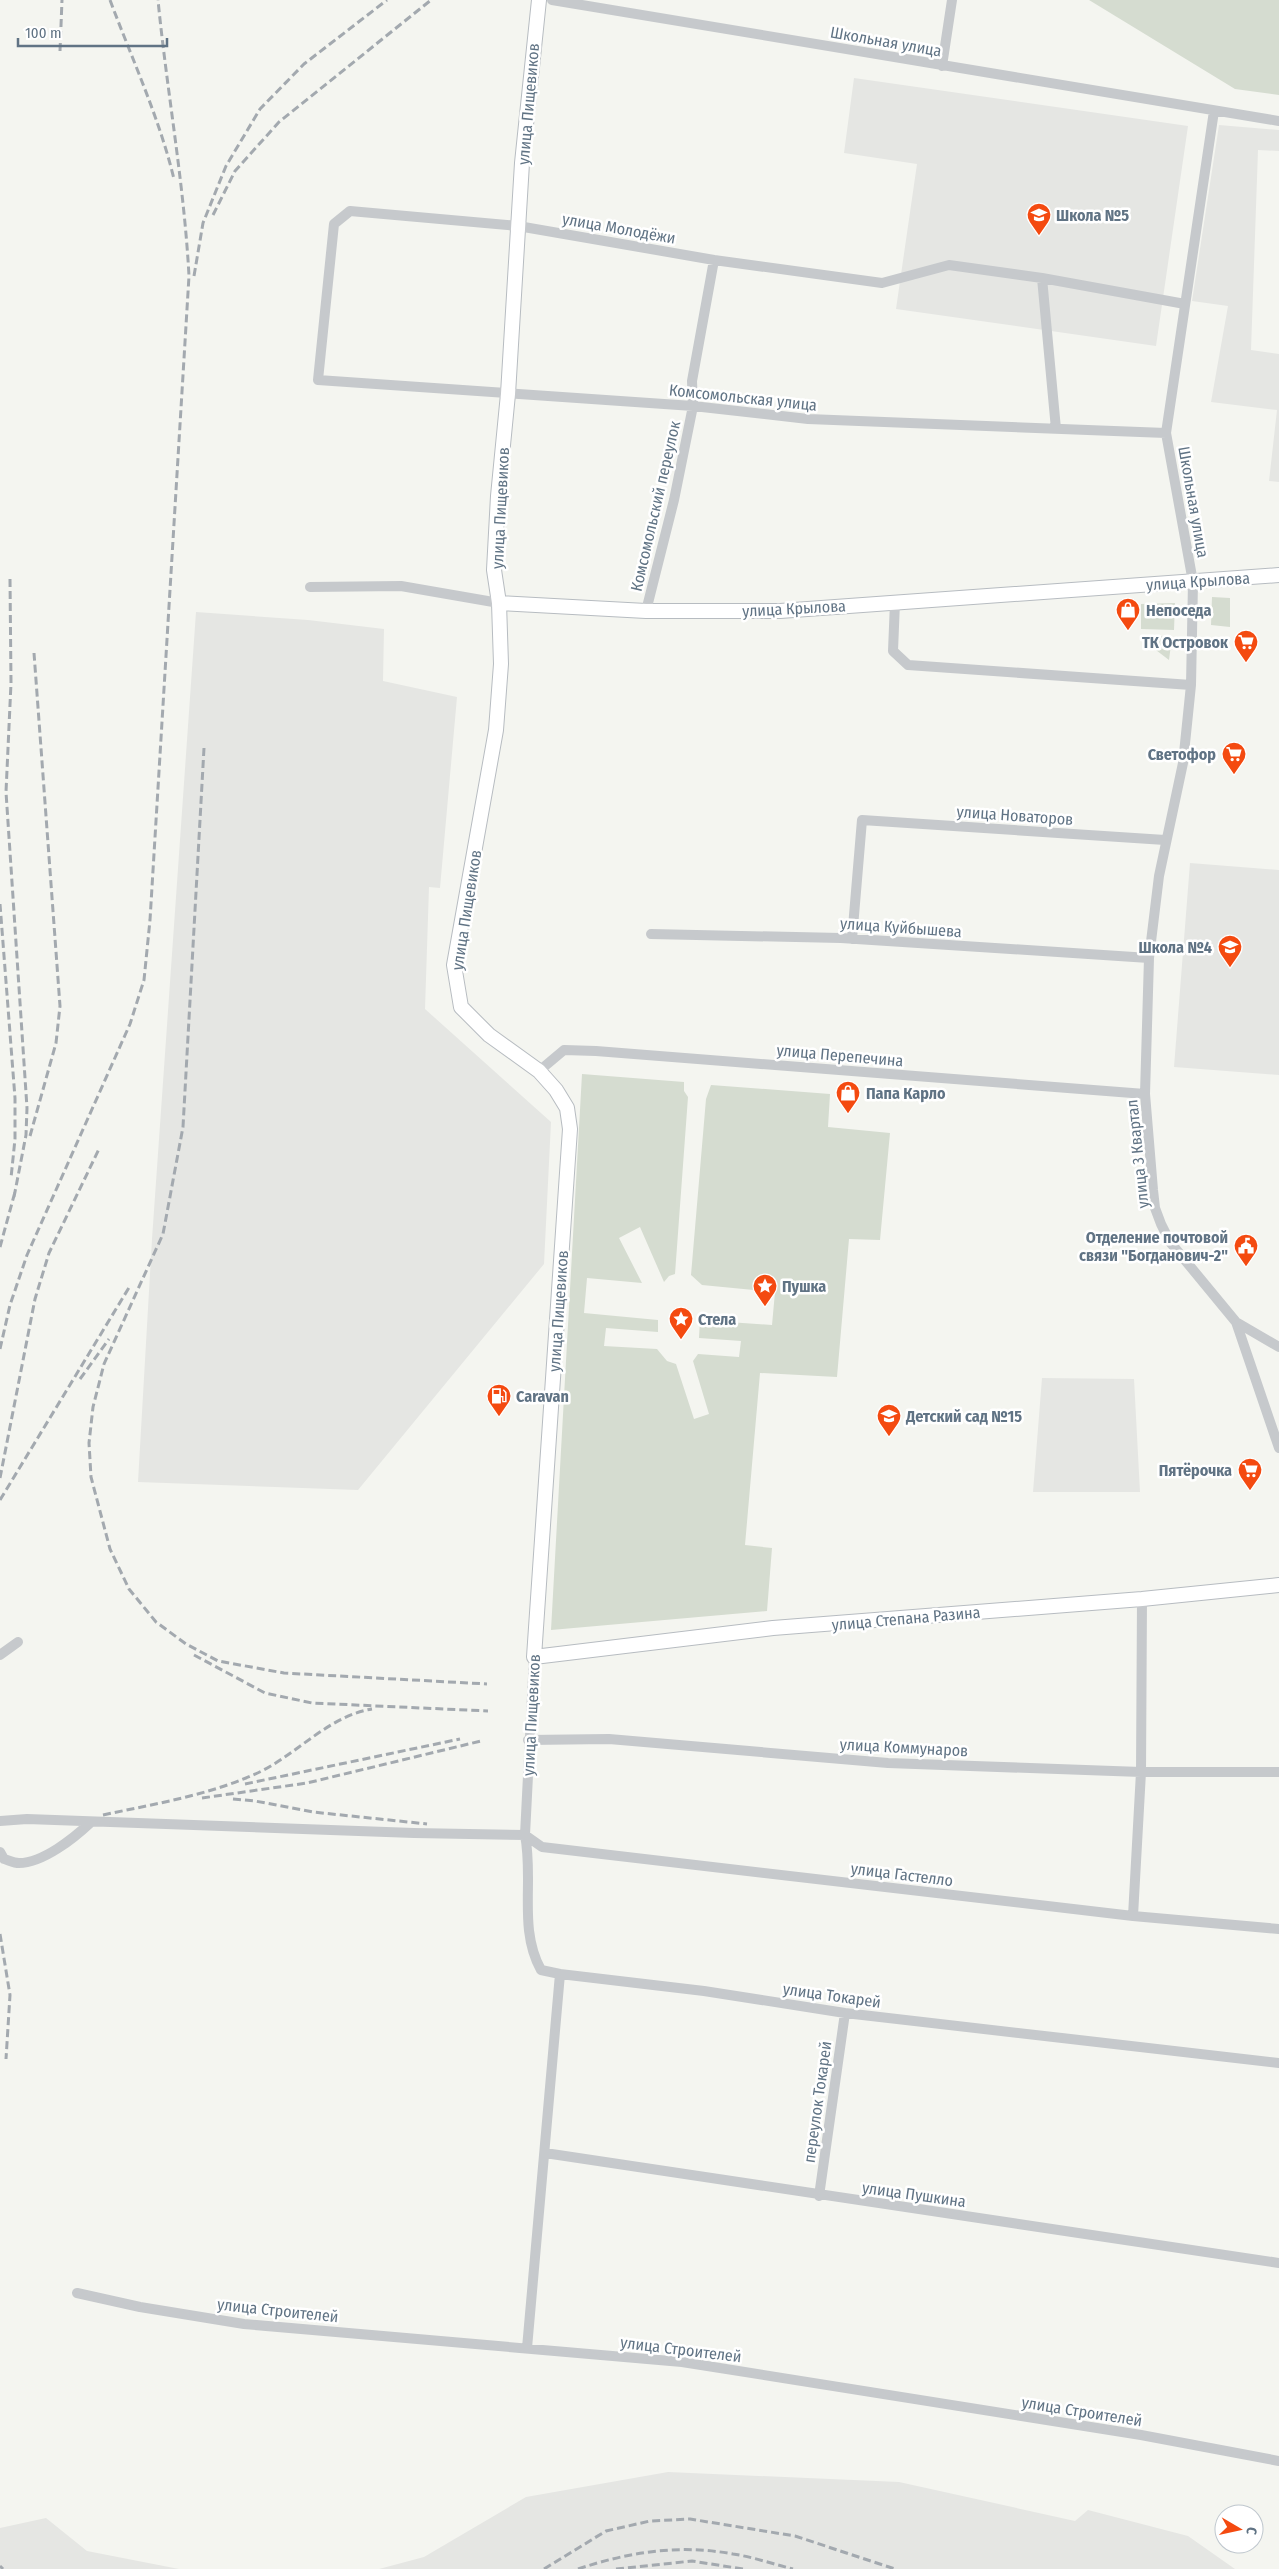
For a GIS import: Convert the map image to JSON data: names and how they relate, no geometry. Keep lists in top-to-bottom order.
{
  "streets": {
    "main road": ["улица Пищевиков", "улица Крылова", "улица Степана Разина"],
    "street": [
      "Школьная улица",
      "улица Молодёжи",
      "Комсомольская улица",
      "Комсомольский переулок",
      "улица Новаторов",
      "улица Куйбышева",
      "улица Перепечина",
      "улица 3 Квартал",
      "улица Коммунаров",
      "улица Гастелло",
      "улица Токарей",
      "переулок Токарей",
      "улица Пушкина",
      "улица Строителей"
    ]
  },
  "crossings": [
    ["Школьная улица", "Комсомольская улица"],
    ["Школьная улица", "улица Крылова"],
    ["Школьная улица", "улица Новаторов"],
    ["Школьная улица", "улица Куйбышева"],
    ["Школьная улица", "улица 3 Квартал"],
    ["улица Пищевиков", "улица Молодёжи"],
    ["улица Пищевиков", "Комсомольская улица"],
    ["улица Пищевиков", "улица Крылова"],
    ["улица Пищевиков", "улица Перепечина"],
    ["улица Пищевиков", "улица Степана Разина"],
    ["улица Пищевиков", "улица Коммунаров"],
    ["улица Пищевиков", "улица Гастелло"],
    ["улица Пищевиков", "улица Токарей"],
    ["улица Молодёжи", "Комсомольская улица"],
    ["улица Молодёжи", "Комсомольский переулок"],
    ["Комсомольская улица", "Комсомольский переулок"],
    ["Комсомольский переулок", "улица Крылова"],
    ["улица Новаторов", "улица Куйбышева"],
    ["улица Куйбышева", "улица 3 Квартал"],
    ["улица Перепечина", "улица 3 Квартал"],
    ["улица Токарей", "переулок Токарей"],
    ["переулок Токарей", "улица Пушкина"]
  ],
  "places": {
    "school or university": ["Школа №5", "Школа №4", "Детский сад №15"],
    "shop": ["Непоседа", "Папа Карло"],
    "supermarket": ["ТК Островок", "Светофор", "Пятёрочка"],
    "public building": ["Отделение почтовой связи \"Богданович-2\""],
    "place": ["Пушка", "Стела"],
    "fuel station": ["Caravan"]
  },
  "scale_bar": "100 m",
  "north": "right"
}
